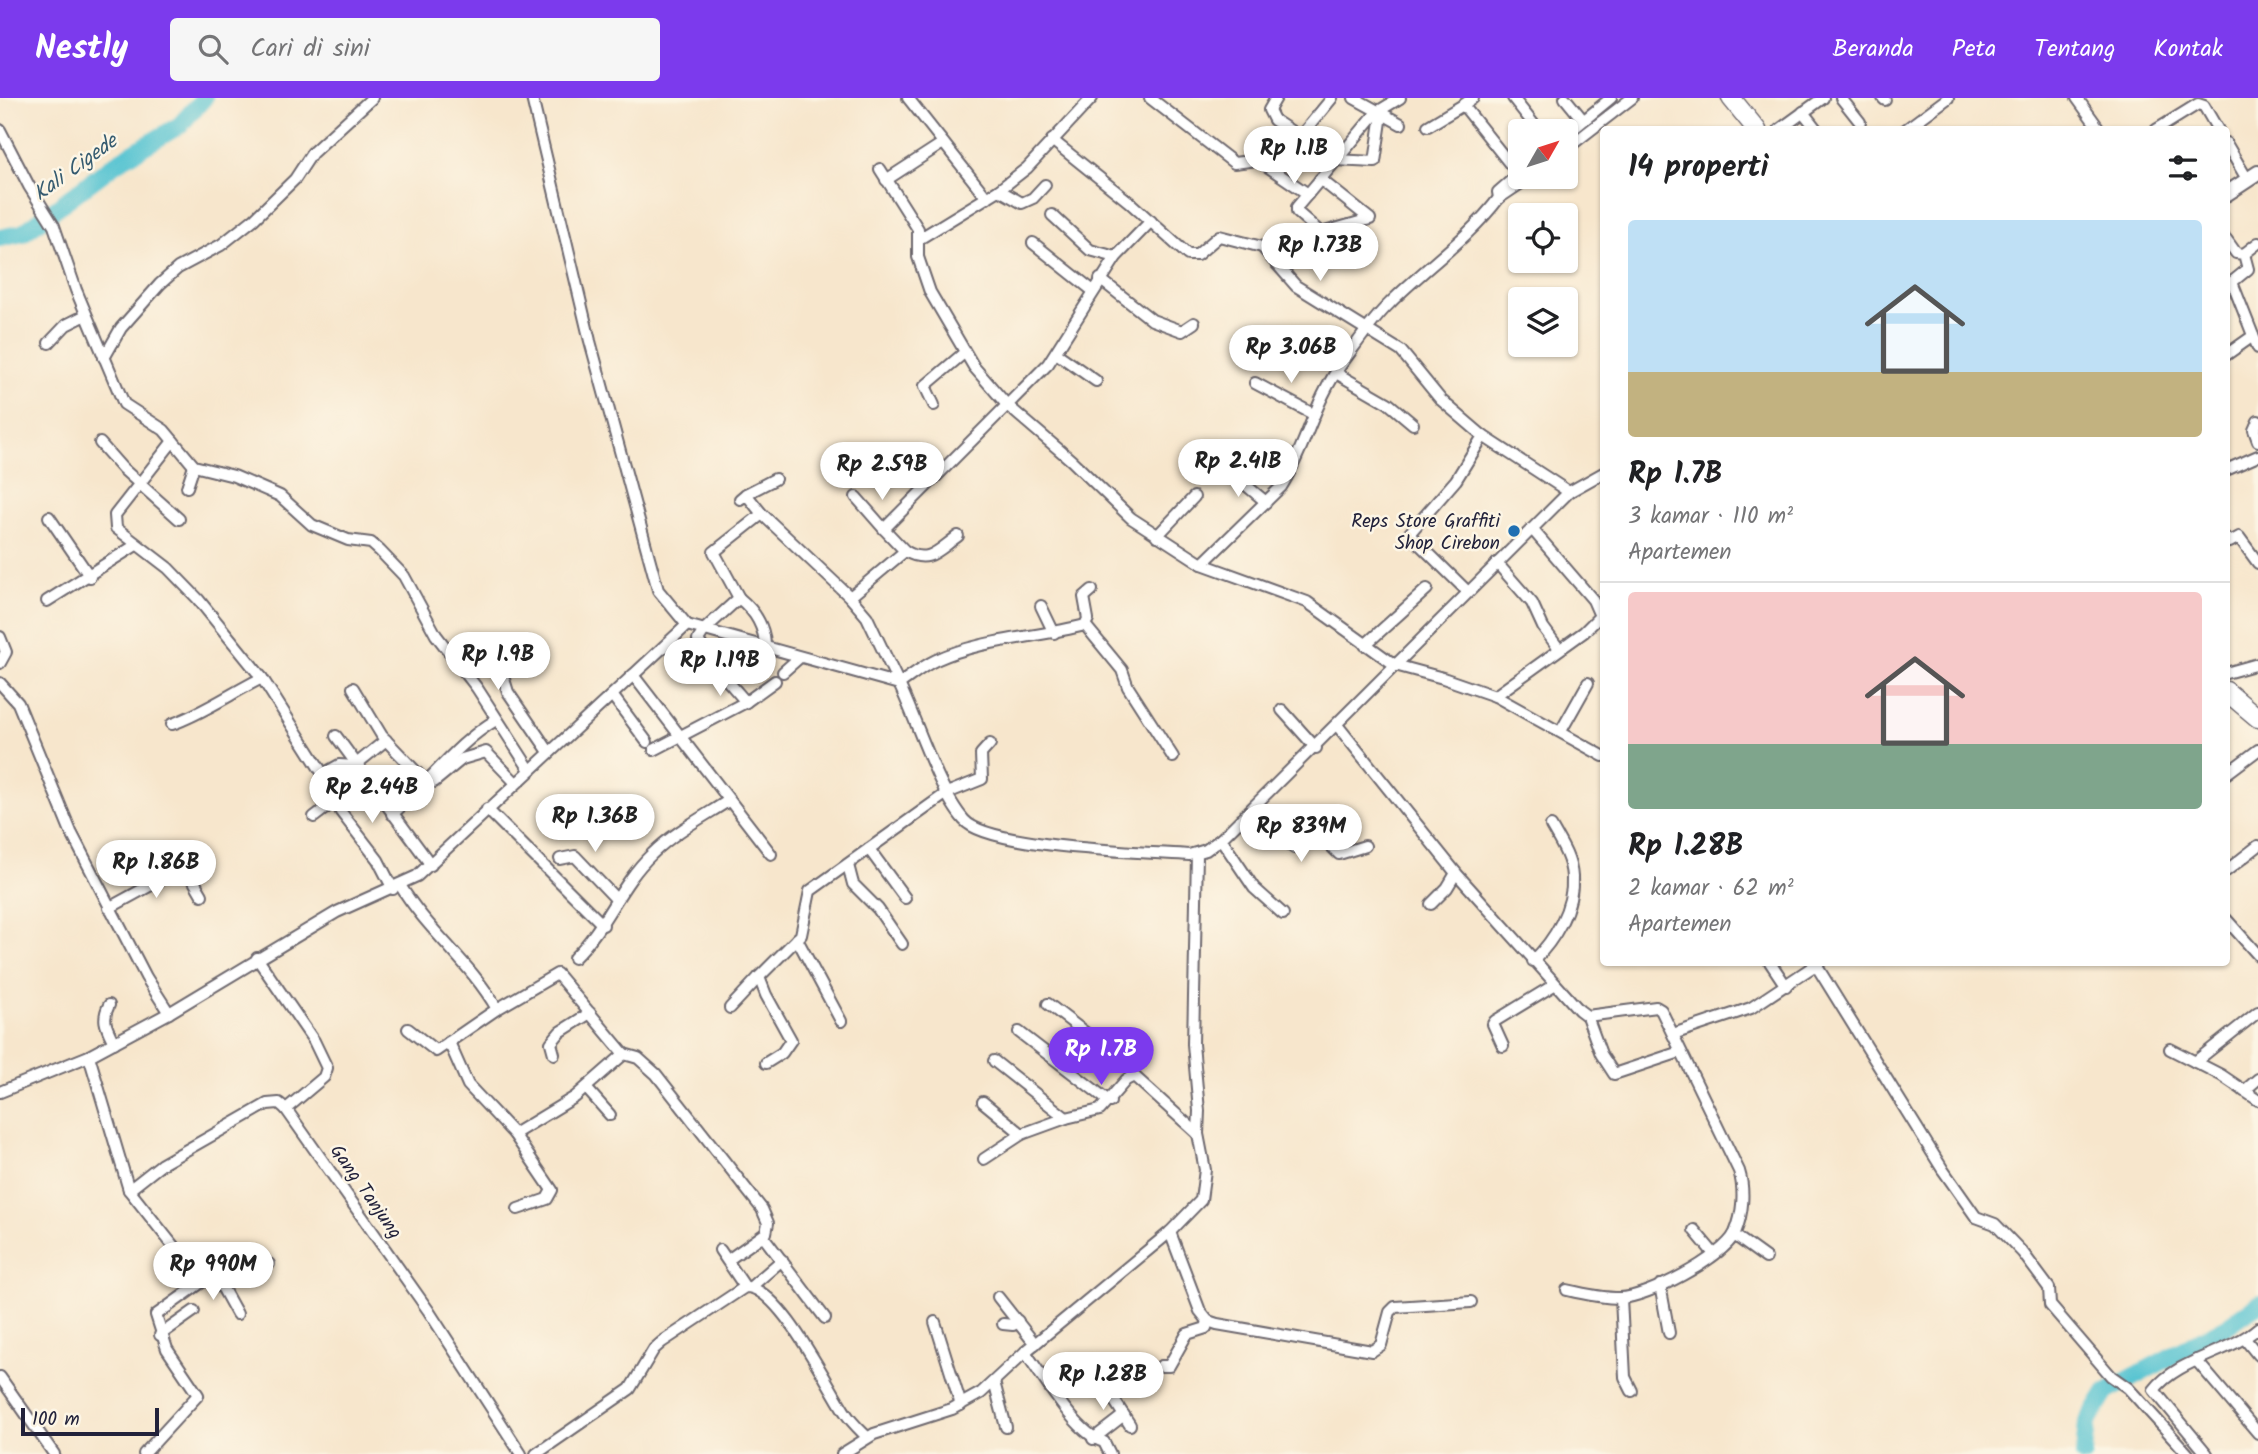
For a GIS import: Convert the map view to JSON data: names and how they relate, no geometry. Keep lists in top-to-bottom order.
{
  "streets": {
    "street": ["Gang Tanjung"]
  },
  "water": ["Kali Cigede"],
  "places": ["Reps Store Graffiti Shop Cirebon"],
  "scale_bar": "100 m",
  "north": "top right",
  "page": {
    "header": "Nestly",
    "search": "Cari di sini",
    "nav": [
      "Beranda",
      "Peta",
      "Tentang",
      "Kontak"
    ],
    "price": [
      "Rp 1.1B",
      "Rp 1.73B",
      "Rp 3.06B",
      "Rp 2.41B",
      "Rp 2.59B",
      "Rp 1.9B",
      "Rp 1.19B",
      "Rp 2.44B",
      "Rp 1.36B",
      "Rp 839M",
      "Rp 1.86B",
      "Rp 1.7B",
      "Rp 990M",
      "Rp 1.28B"
    ],
    "heading": "14 properti",
    "list": [
      {
        "name": "Rp 1.7B",
        "note": "3 kamar · 110 m² · Apartemen"
      },
      {
        "name": "Rp 1.28B",
        "note": "2 kamar · 62 m² · Apartemen"
      }
    ],
    "scale": "100 m"
  }
}
